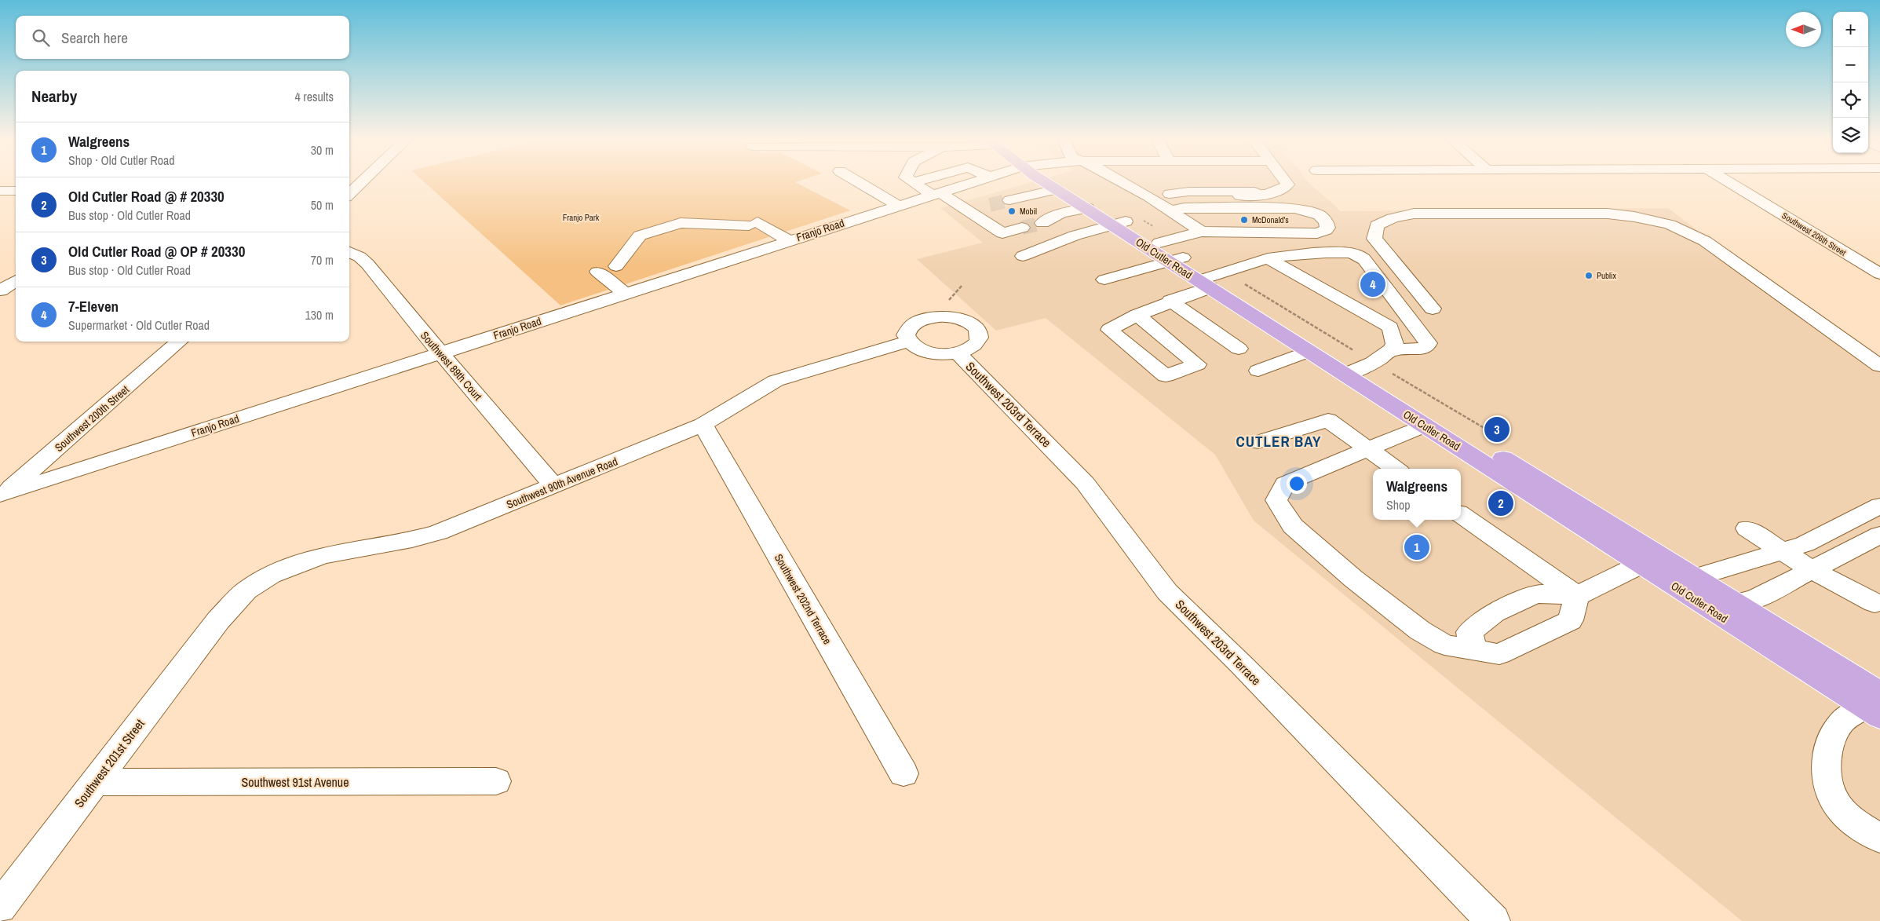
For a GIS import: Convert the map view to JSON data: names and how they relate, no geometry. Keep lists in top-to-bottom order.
{
  "streets": {
    "main road": ["Old Cutler Road"],
    "street": [
      "Franjo Road",
      "Southwest 206th Street",
      "Southwest 89th Court",
      "Southwest 203rd Terrace",
      "Southwest 200th Street",
      "Southwest 90th Avenue Road",
      "Southwest 202nd Terrace",
      "Southwest 201st Street",
      "Southwest 91st Avenue"
    ]
  },
  "crossings": [
    ["Franjo Road", "Southwest 89th Court"],
    ["Franjo Road", "Southwest 200th Street"],
    ["Southwest 89th Court", "Southwest 90th Avenue Road"],
    ["Southwest 90th Avenue Road", "Southwest 202nd Terrace"],
    ["Southwest 90th Avenue Road", "Southwest 201st Street"],
    ["Southwest 201st Street", "Southwest 91st Avenue"]
  ],
  "districts": ["CUTLER BAY"],
  "parks": ["Franjo Park"],
  "places": ["Mobil", "McDonald's", "Publix"],
  "north": "left",
  "page": {
    "map_buttons": ["+", "−"],
    "search": "Search here",
    "heading": ["Nearby", "4 results"],
    "list": [
      {
        "mark": "1",
        "name": "Walgreens",
        "note": "Shop · Old Cutler Road",
        "value": "30 m"
      },
      {
        "mark": "2",
        "name": "Old Cutler Road @ # 20330",
        "note": "Bus stop · Old Cutler Road",
        "value": "50 m"
      },
      {
        "mark": "3",
        "name": "Old Cutler Road @ OP # 20330",
        "note": "Bus stop · Old Cutler Road",
        "value": "70 m"
      },
      {
        "mark": "4",
        "name": "7-Eleven",
        "note": "Supermarket · Old Cutler Road",
        "value": "130 m"
      }
    ],
    "pins": [
      "4",
      "3",
      "2",
      "1"
    ],
    "popup": ["Walgreens", "Shop"]
  }
}
